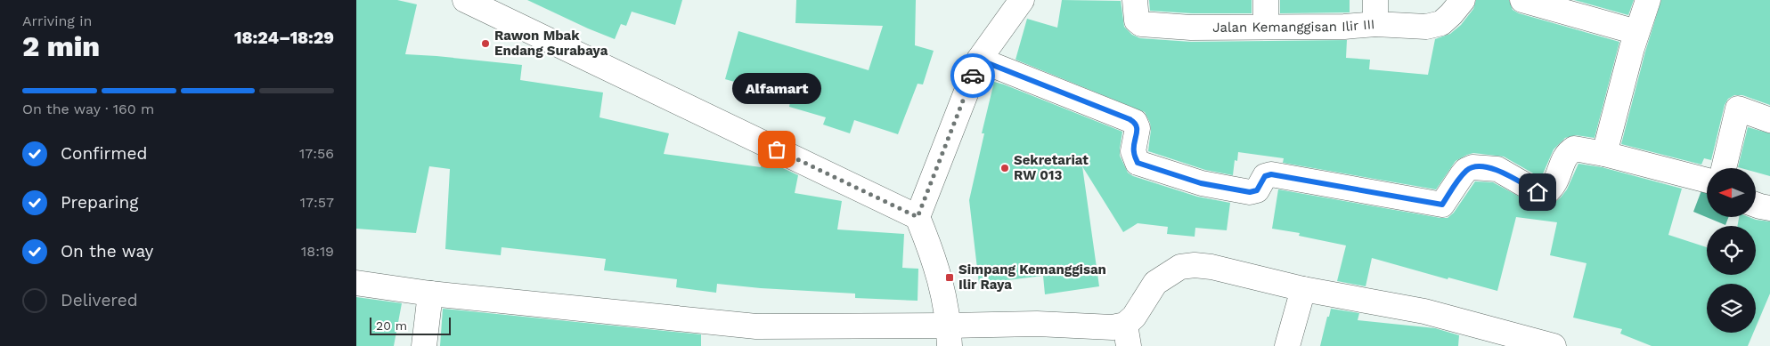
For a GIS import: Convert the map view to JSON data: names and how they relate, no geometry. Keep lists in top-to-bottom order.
{
  "streets": {
    "street": ["Jalan Kemanggisan Ilir III"]
  },
  "places": {
    "other": ["Rawon Mbak Endang Surabaya", "Alfamart", "Sekretariat RW 013"],
    "transit": ["Simpang Kemanggisan Ilir Raya"]
  },
  "scale_bar": "20 m",
  "north": "left",
  "page": {
    "heading": ["2 min", "Arriving in", "18:24–18:29"],
    "bubble": "Alfamart",
    "bar": "On the way · 160 m",
    "list": [
      ["Confirmed", "17:56"],
      ["Preparing", "17:57"],
      ["On the way", "18:19"],
      "Delivered"
    ],
    "scale": "20 m"
  }
}
